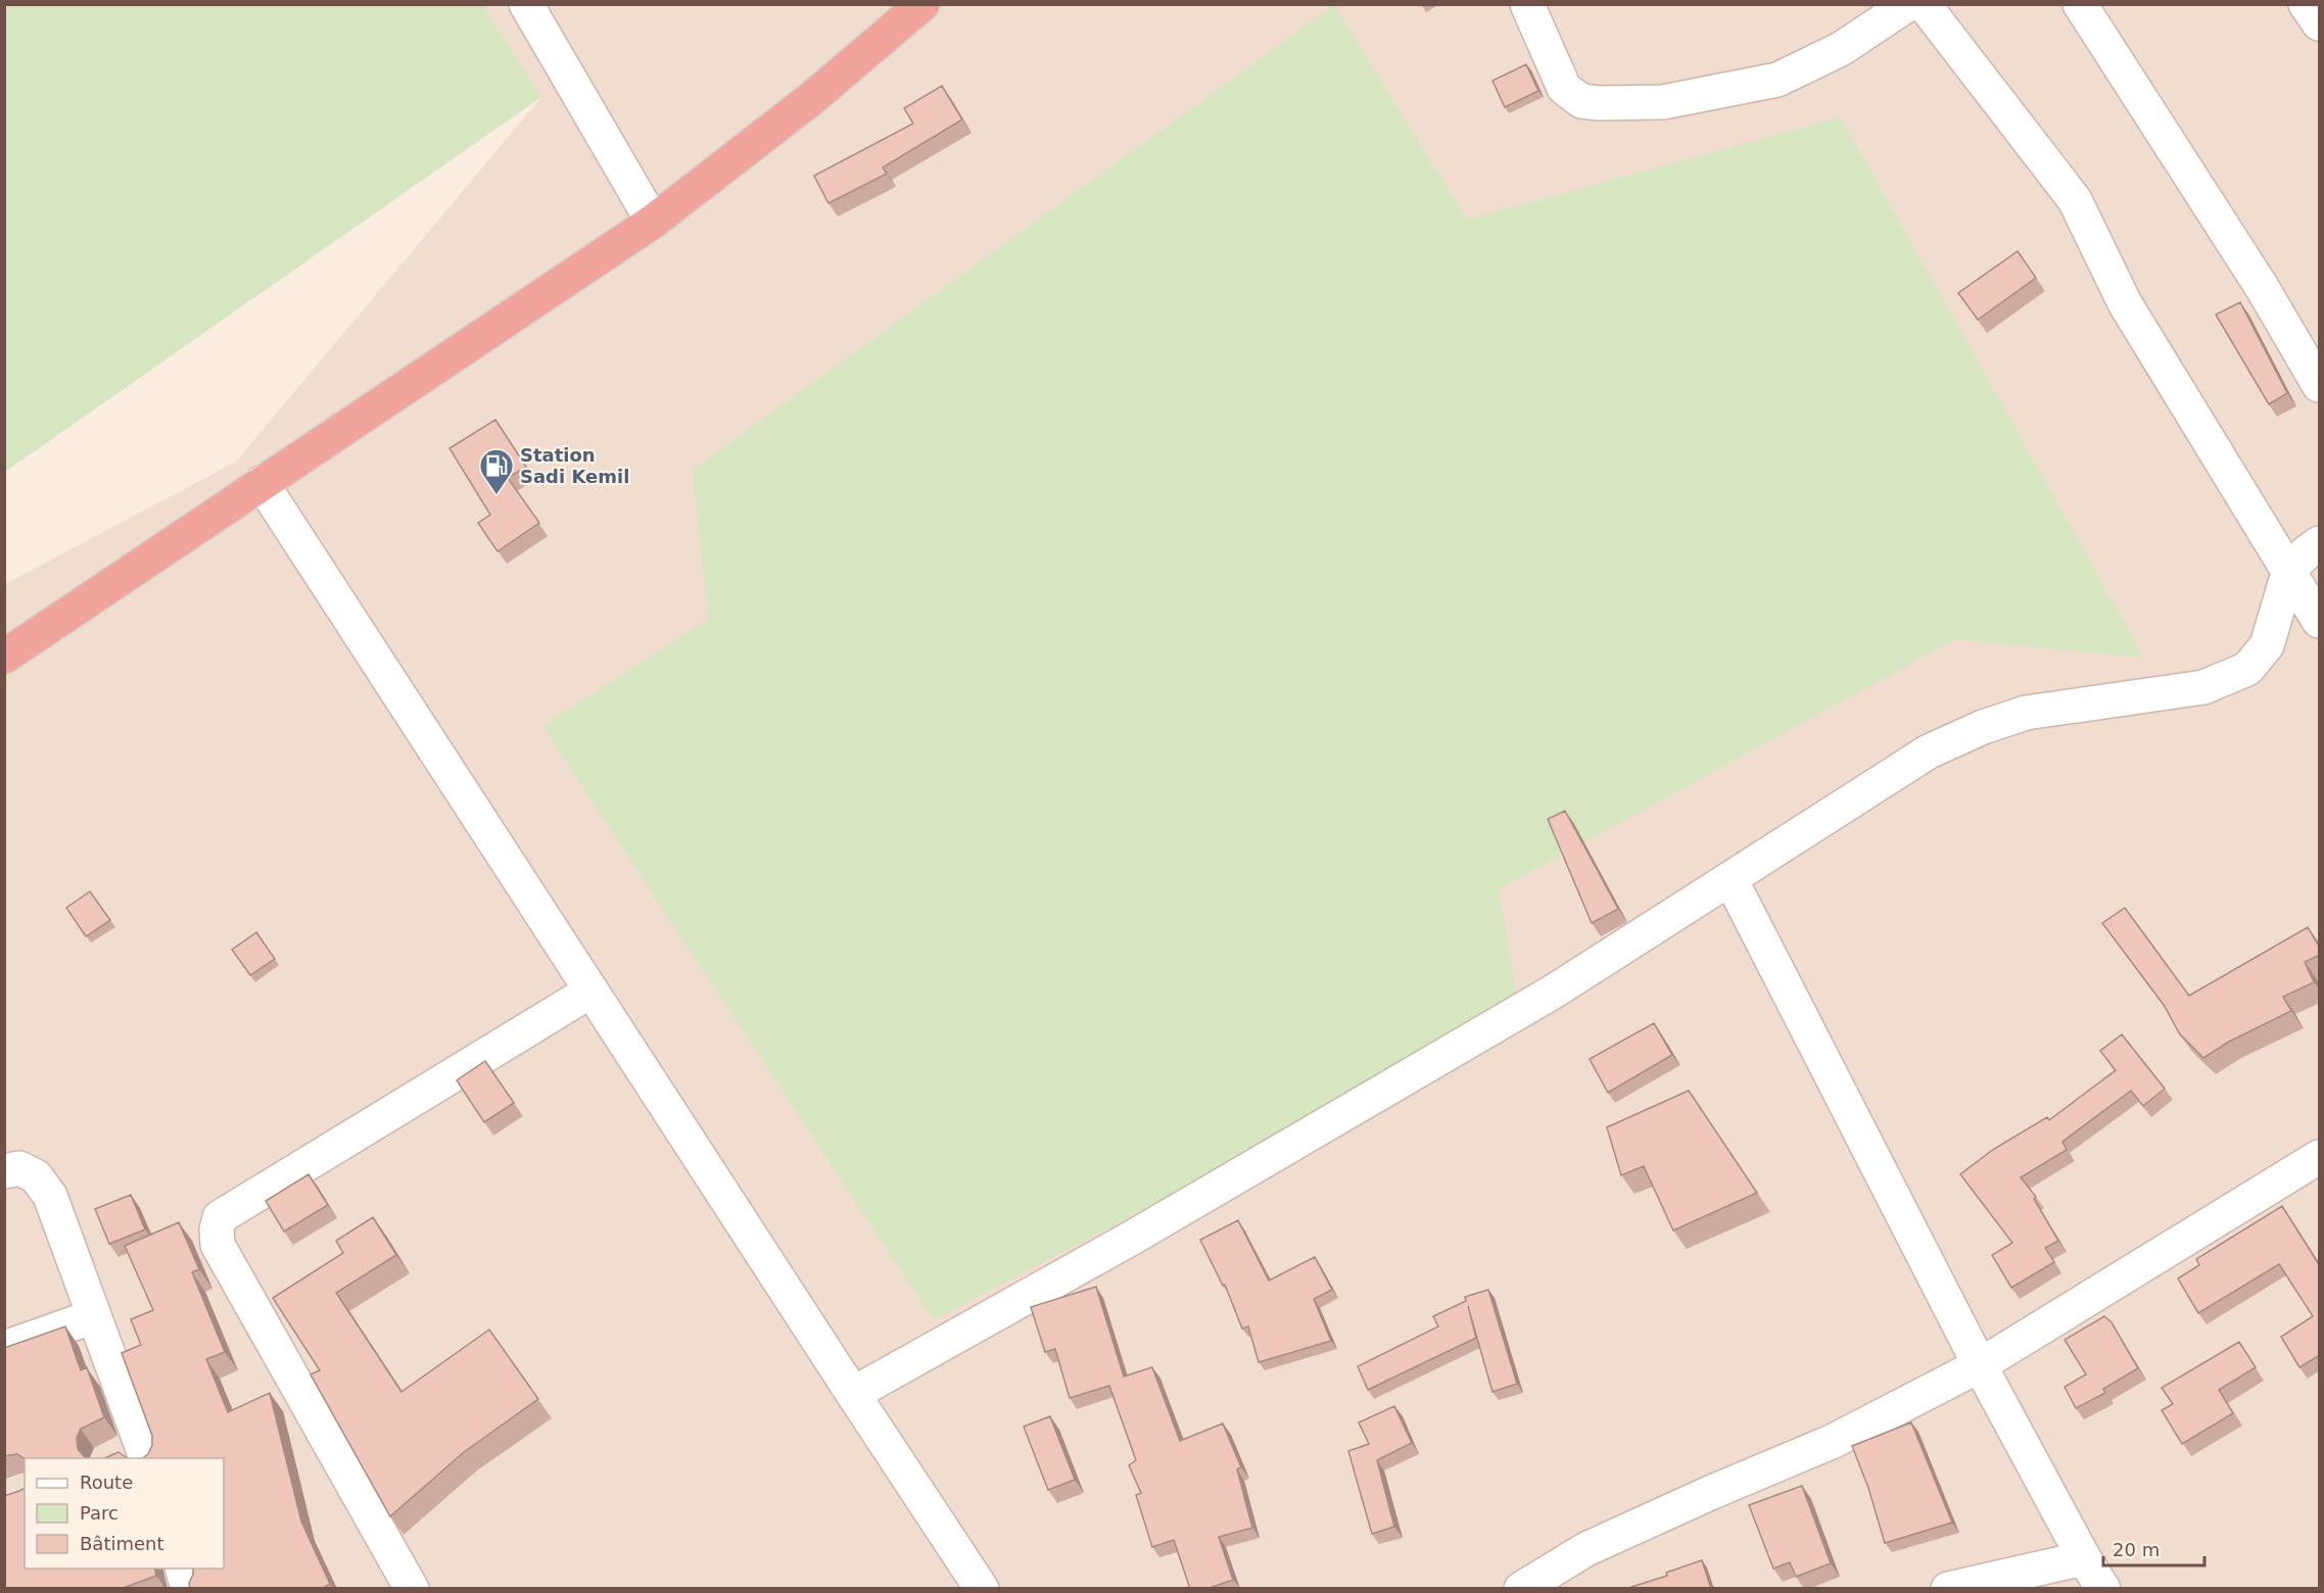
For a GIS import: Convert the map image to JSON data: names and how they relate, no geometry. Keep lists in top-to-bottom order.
{
  "places": {
    "fuel station": ["Station Sadi Kemil"]
  },
  "legend": ["Route", "Parc", "Bâtiment"],
  "scale_bar": "20 m"
}
